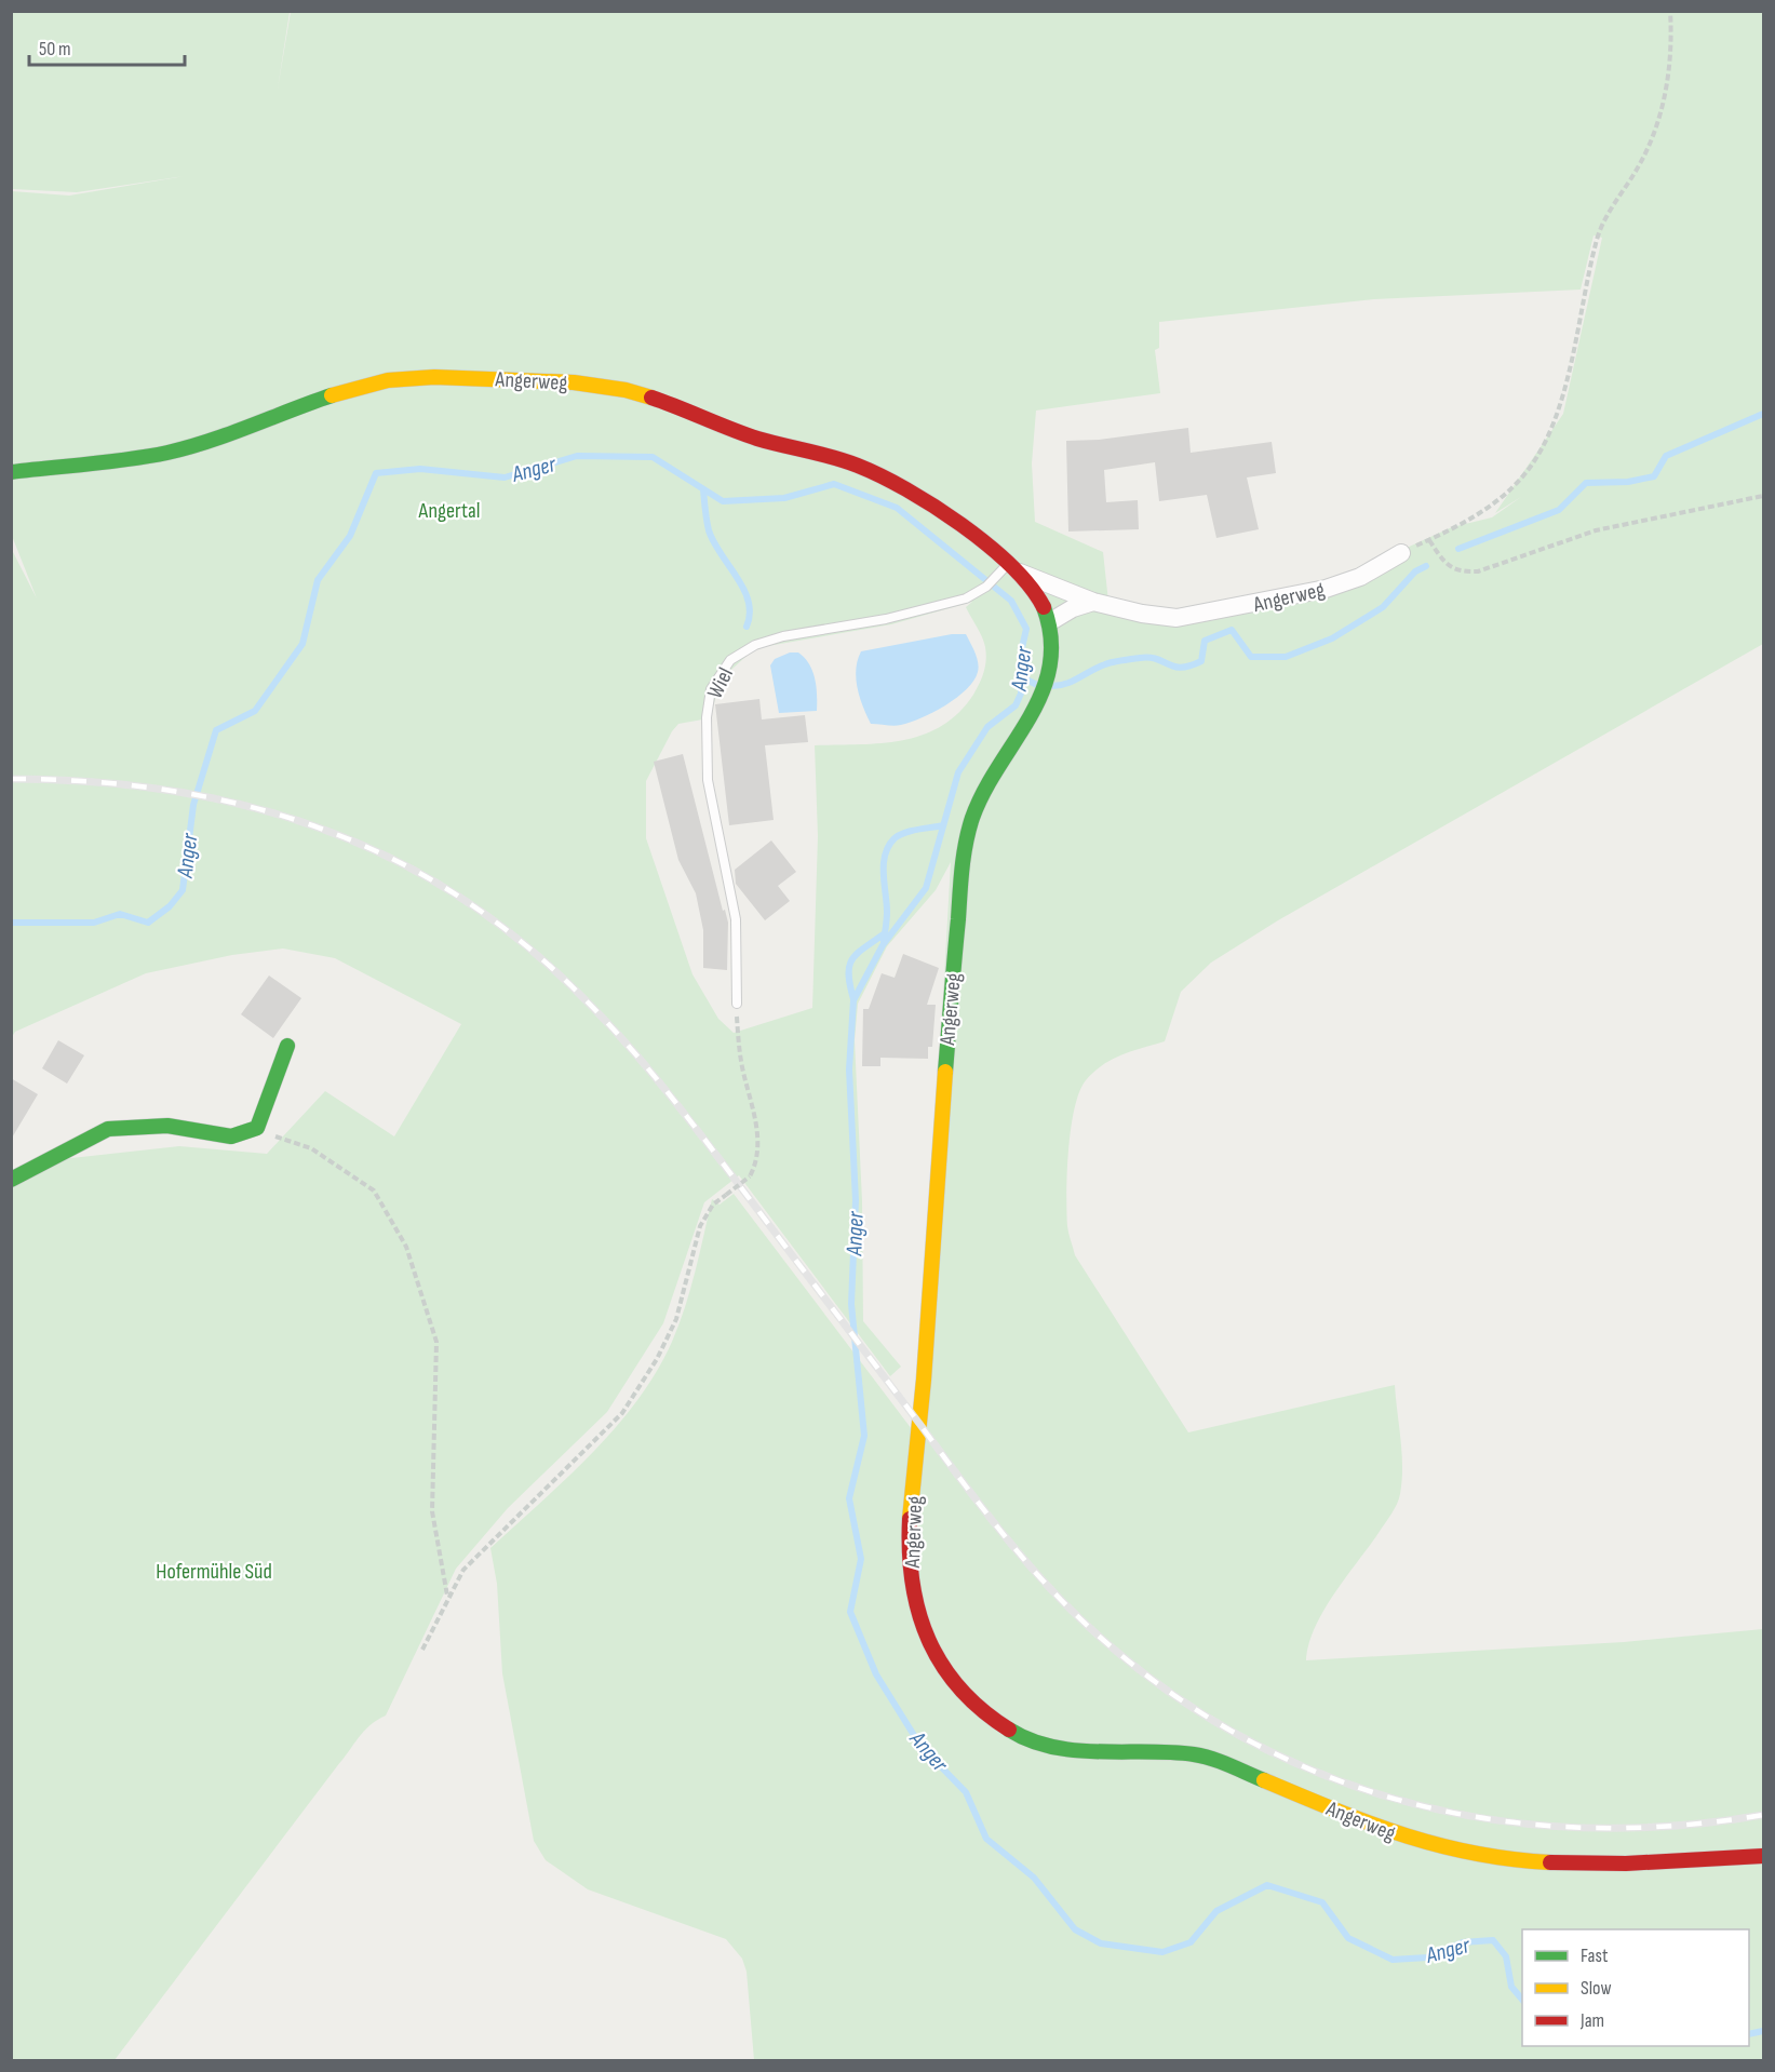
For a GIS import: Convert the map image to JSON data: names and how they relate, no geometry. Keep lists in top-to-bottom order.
{
  "streets": {
    "street": ["Angerweg"],
    "lane": ["Wiel"]
  },
  "crossings": [
    ["Angerweg", "Wiel"]
  ],
  "water": ["Anger"],
  "parks": ["Angertal", "Hofermühle Süd"],
  "legend": ["Fast", "Slow", "Jam"],
  "scale_bar": "50 m"
}
